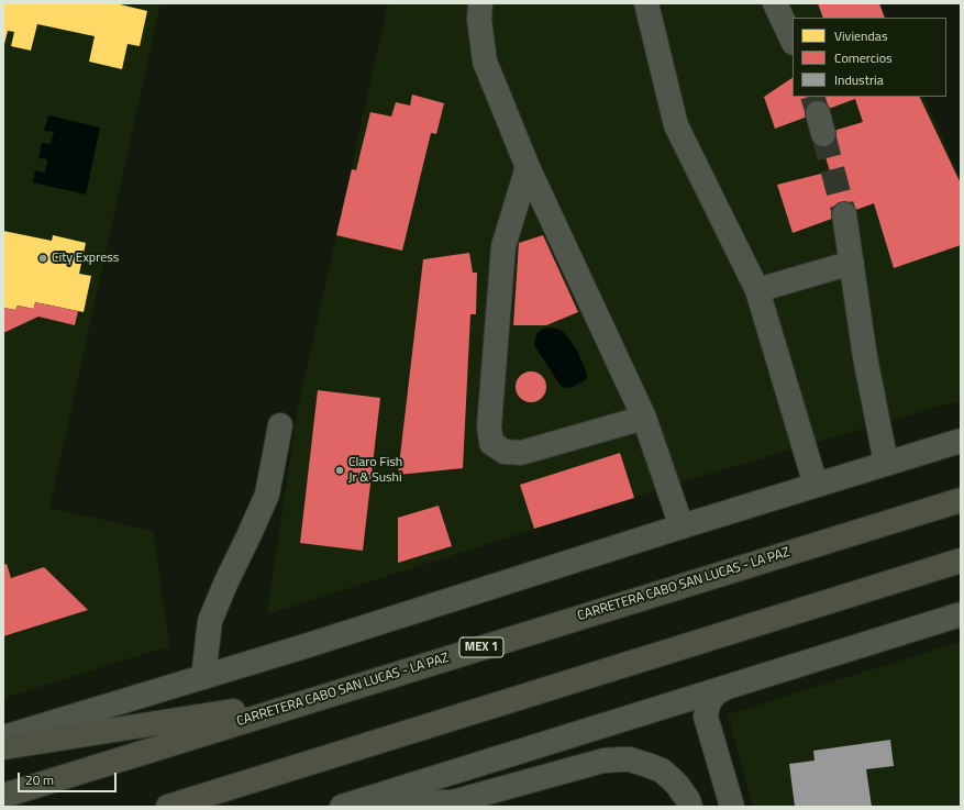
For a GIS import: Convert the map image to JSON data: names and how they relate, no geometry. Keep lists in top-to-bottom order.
{
  "streets": {
    "highway": ["CARRETERA CABO SAN LUCAS - LA PAZ", "MEX 1"]
  },
  "places": ["City Express", "Claro Fish Jr & Sushi"],
  "legend": ["Viviendas", "Comercios", "Industria"],
  "scale_bar": "20 m"
}
